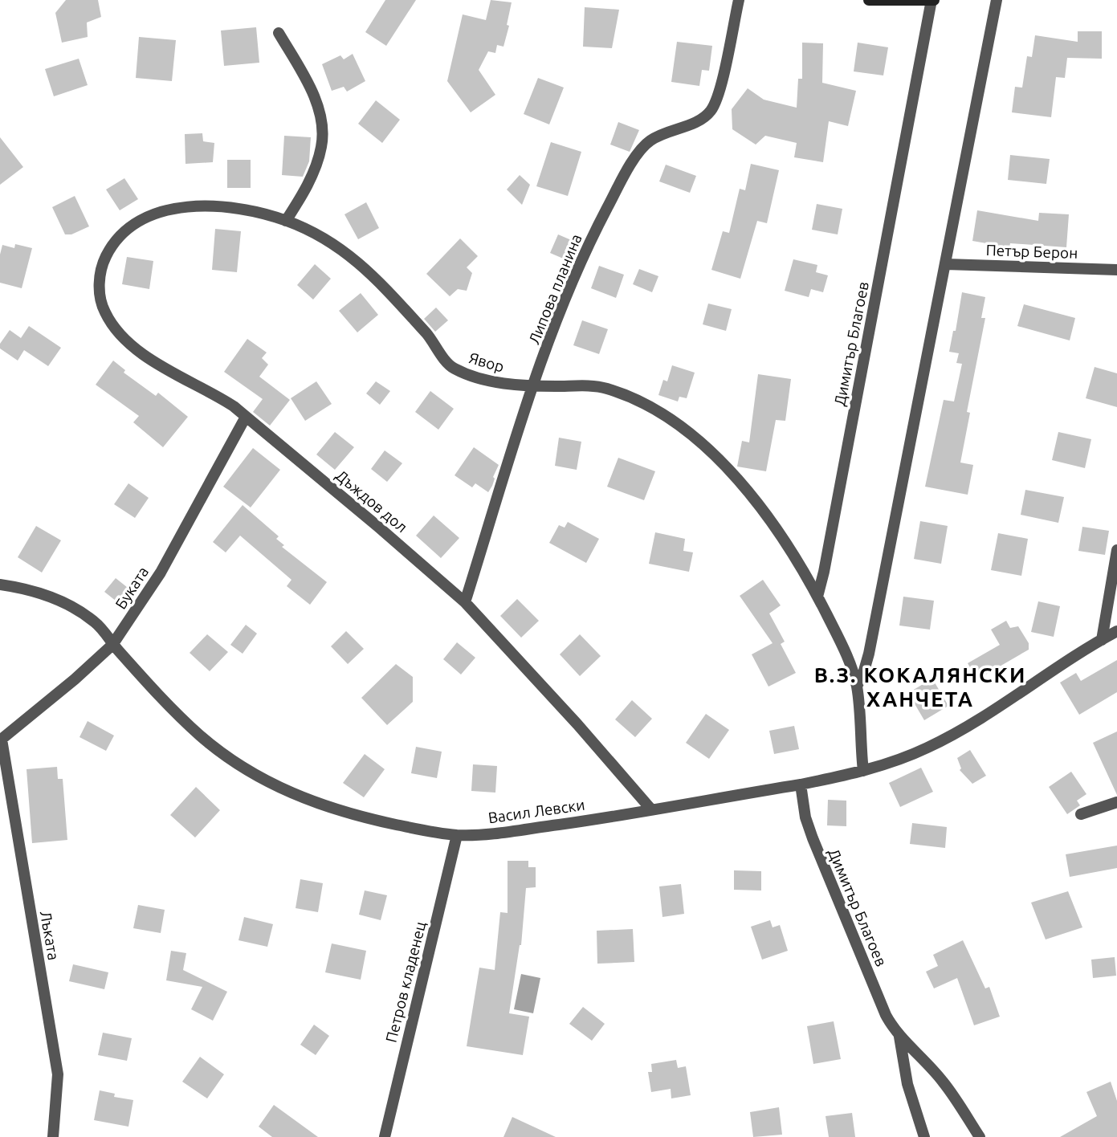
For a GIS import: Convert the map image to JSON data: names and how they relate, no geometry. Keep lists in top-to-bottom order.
{
  "streets": {
    "street": [
      "Петър Берон",
      "Липова планина",
      "Димитър Благоев",
      "Явор",
      "Дъждов дол",
      "Буката",
      "Васил Левски",
      "Лъката",
      "Петров кладенец"
    ]
  },
  "crossings": [
    ["Липова планина", "Явор"],
    ["Липова планина", "Дъждов дол"],
    ["Димитър Благоев", "Явор"],
    ["Димитър Благоев", "Васил Левски"],
    ["Явор", "Дъждов дол"],
    ["Дъждов дол", "Буката"],
    ["Дъждов дол", "Васил Левски"],
    ["Буката", "Васил Левски"],
    ["Буката", "Лъката"],
    ["Васил Левски", "Петров кладенец"]
  ],
  "districts": ["В.З. КОКАЛЯНСКИ ХАНЧЕТА"]
}
